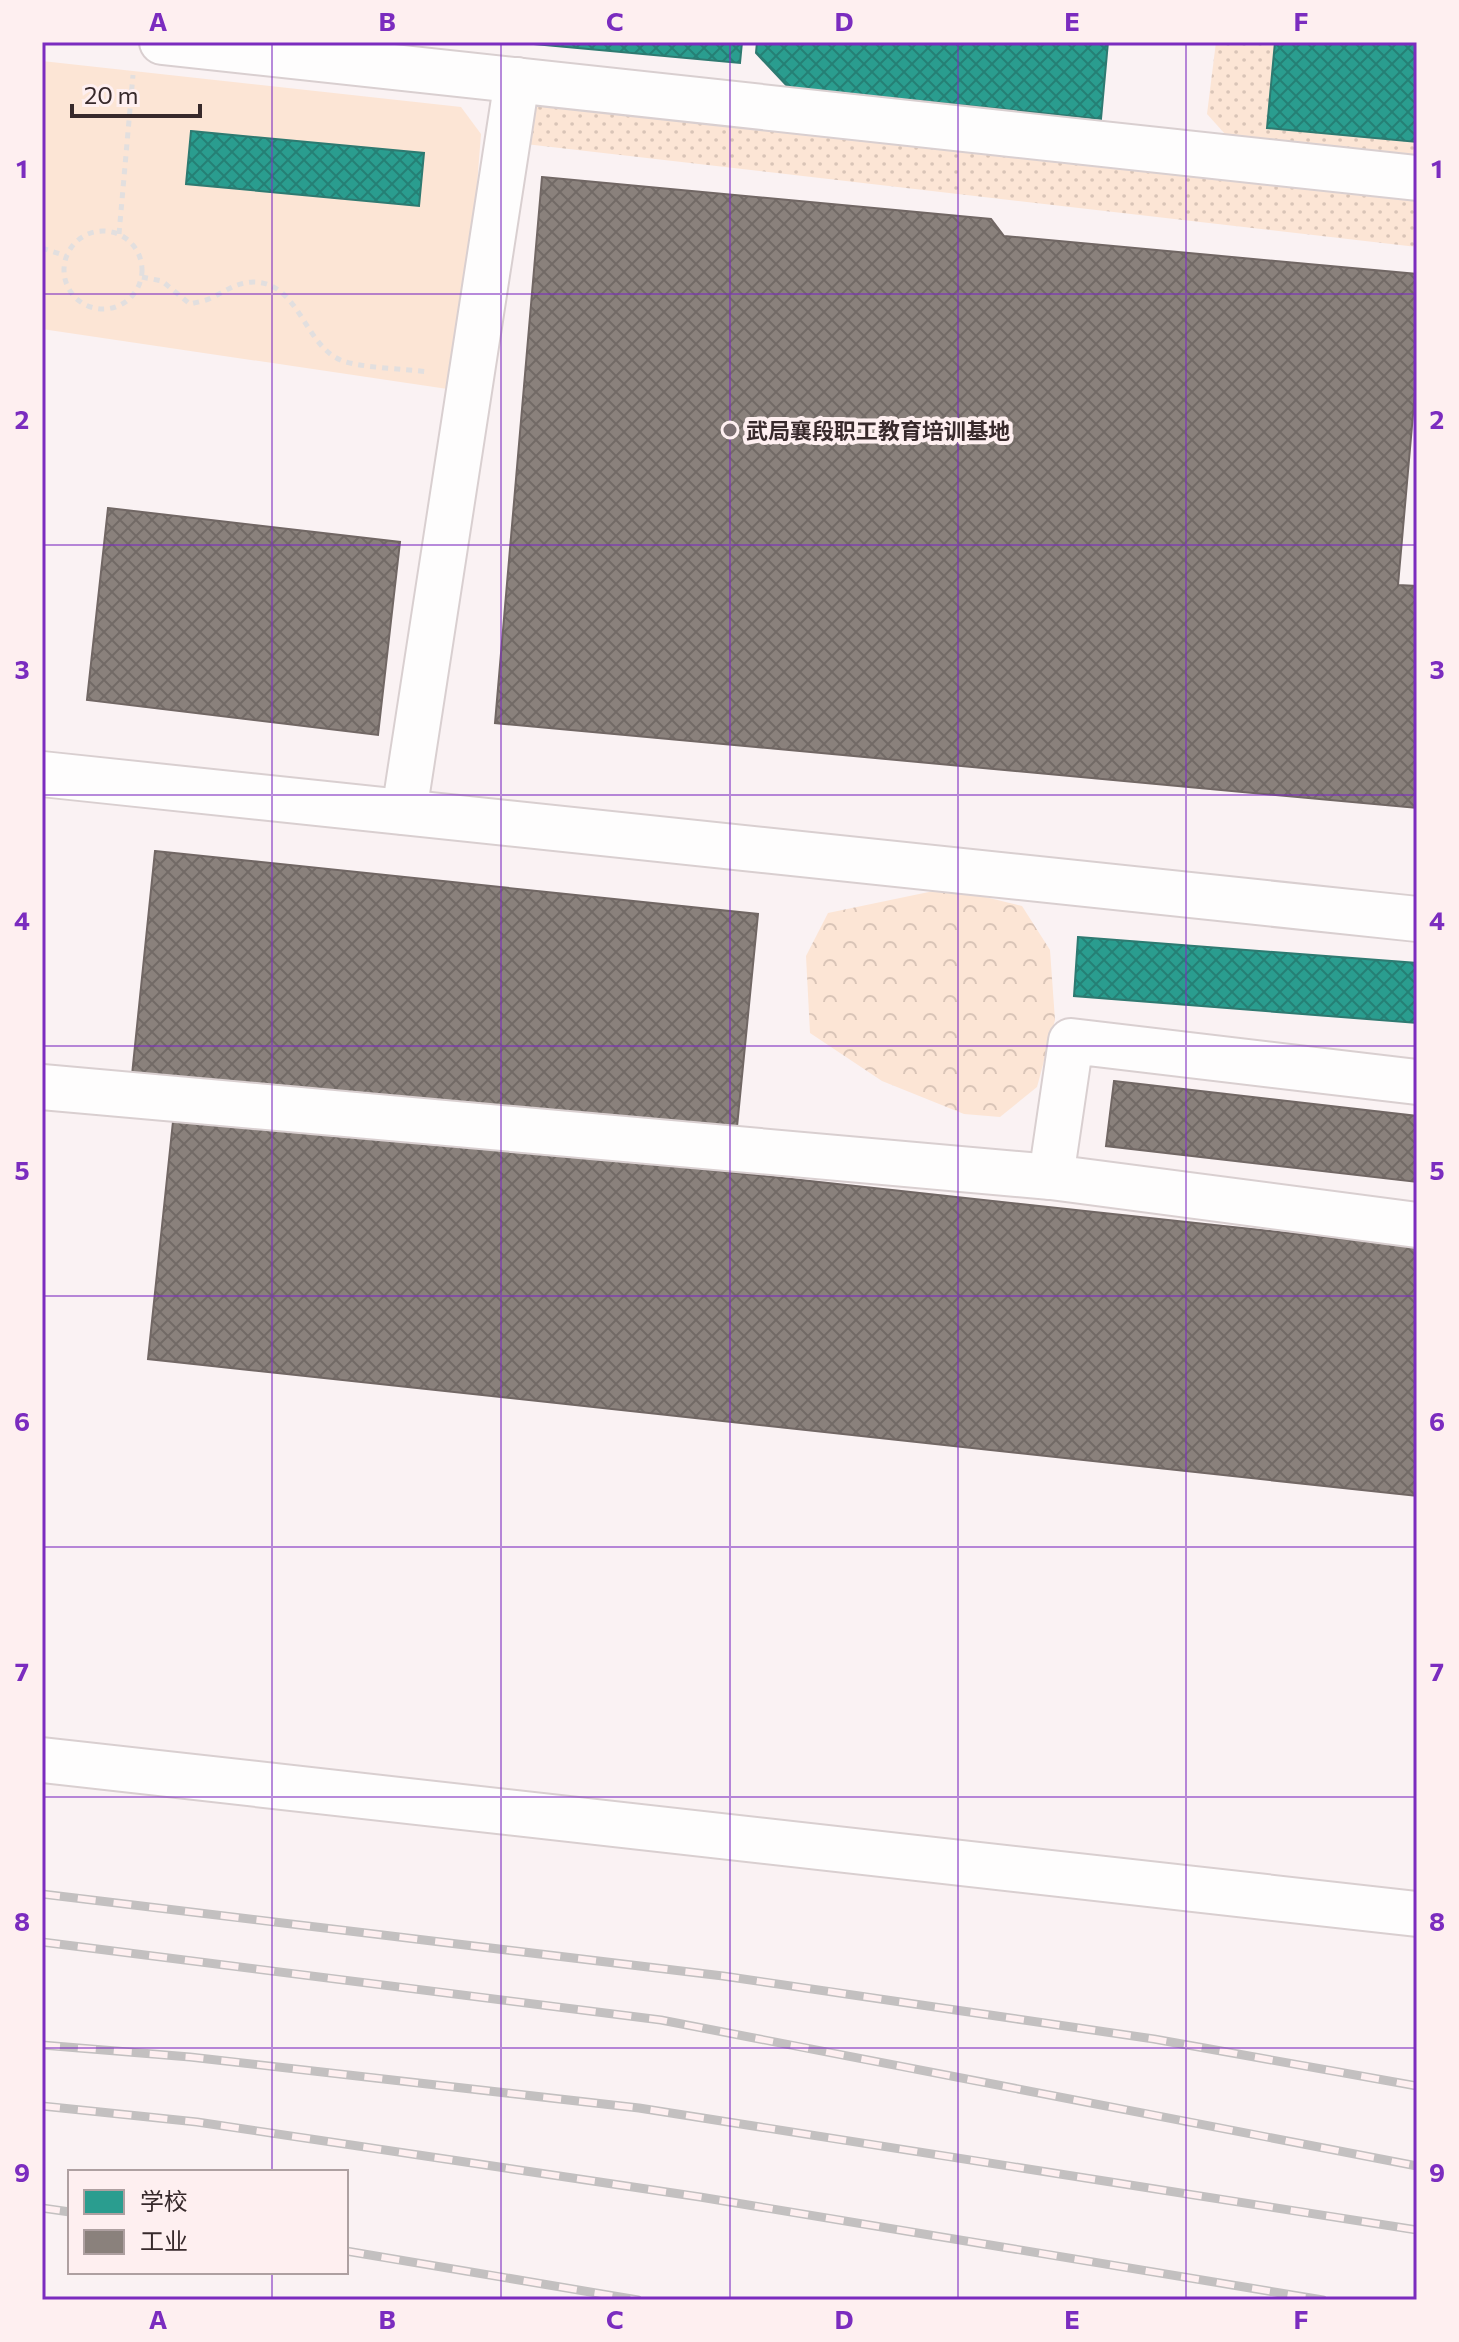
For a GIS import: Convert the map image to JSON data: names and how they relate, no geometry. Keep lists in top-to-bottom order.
{
  "places": ["武局襄段职工教育培训基地"],
  "legend": ["学校", "工业"],
  "scale_bar": "20 m",
  "grid": {
    "columns": [
      "A",
      "B",
      "C",
      "D",
      "E",
      "F"
    ],
    "rows": [
      "1",
      "2",
      "3",
      "4",
      "5",
      "6",
      "7",
      "8",
      "9"
    ]
  }
}
